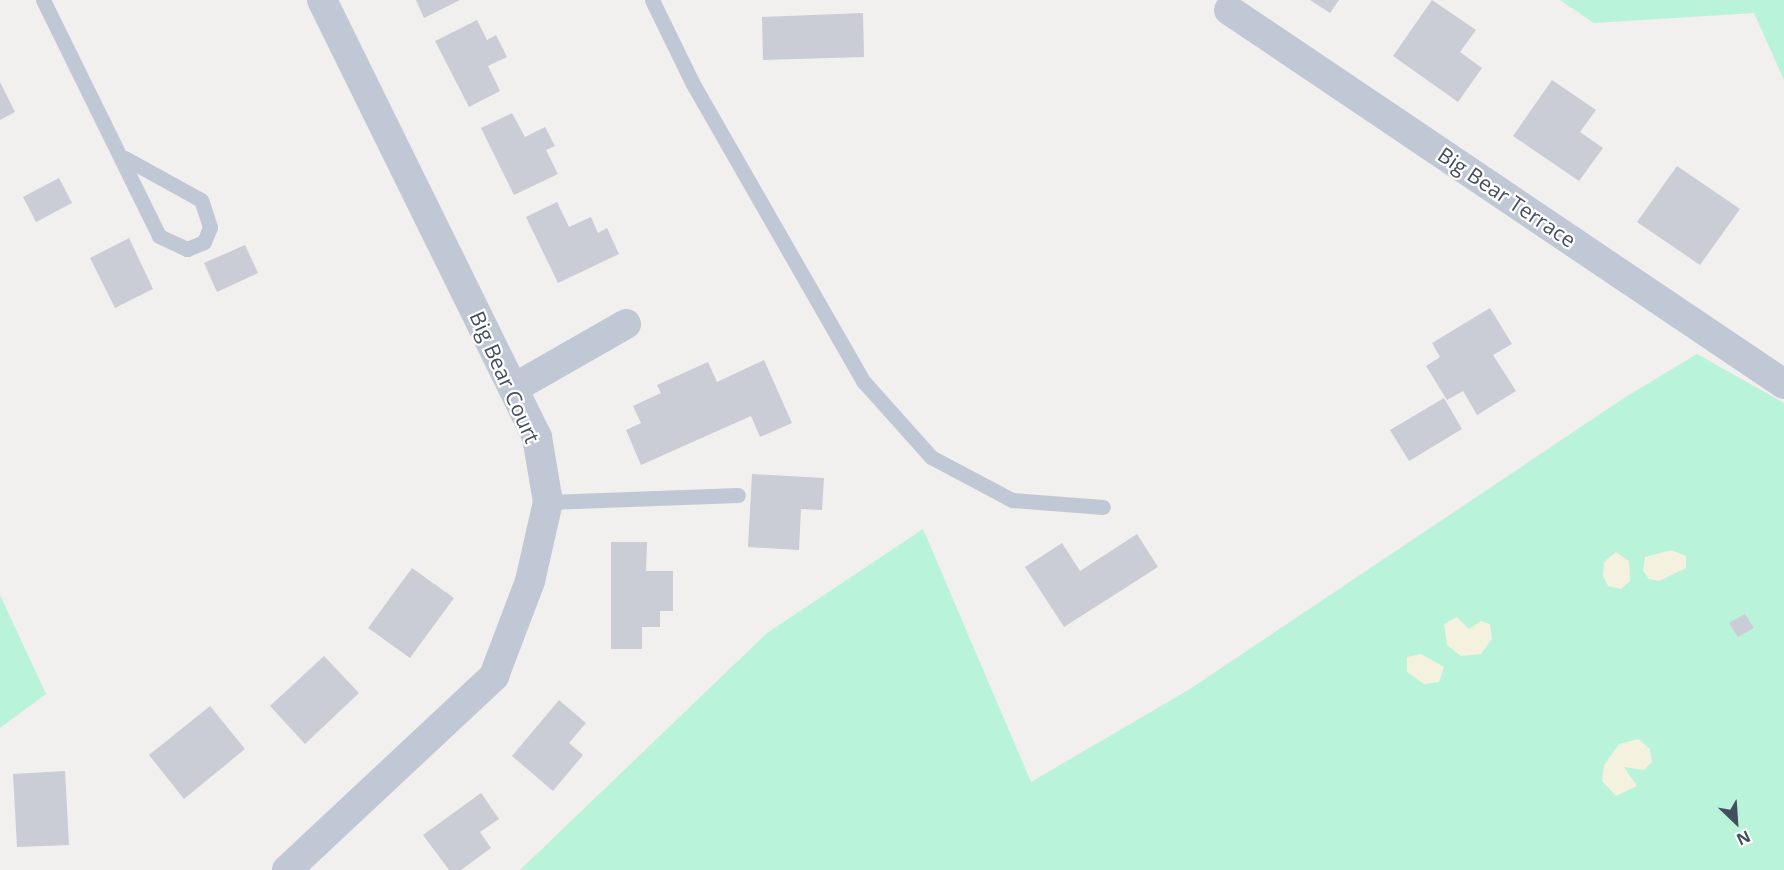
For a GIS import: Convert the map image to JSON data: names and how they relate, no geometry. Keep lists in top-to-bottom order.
{
  "streets": {
    "street": ["Big Bear Terrace", "Big Bear Court"]
  },
  "north": "bottom right"
}
